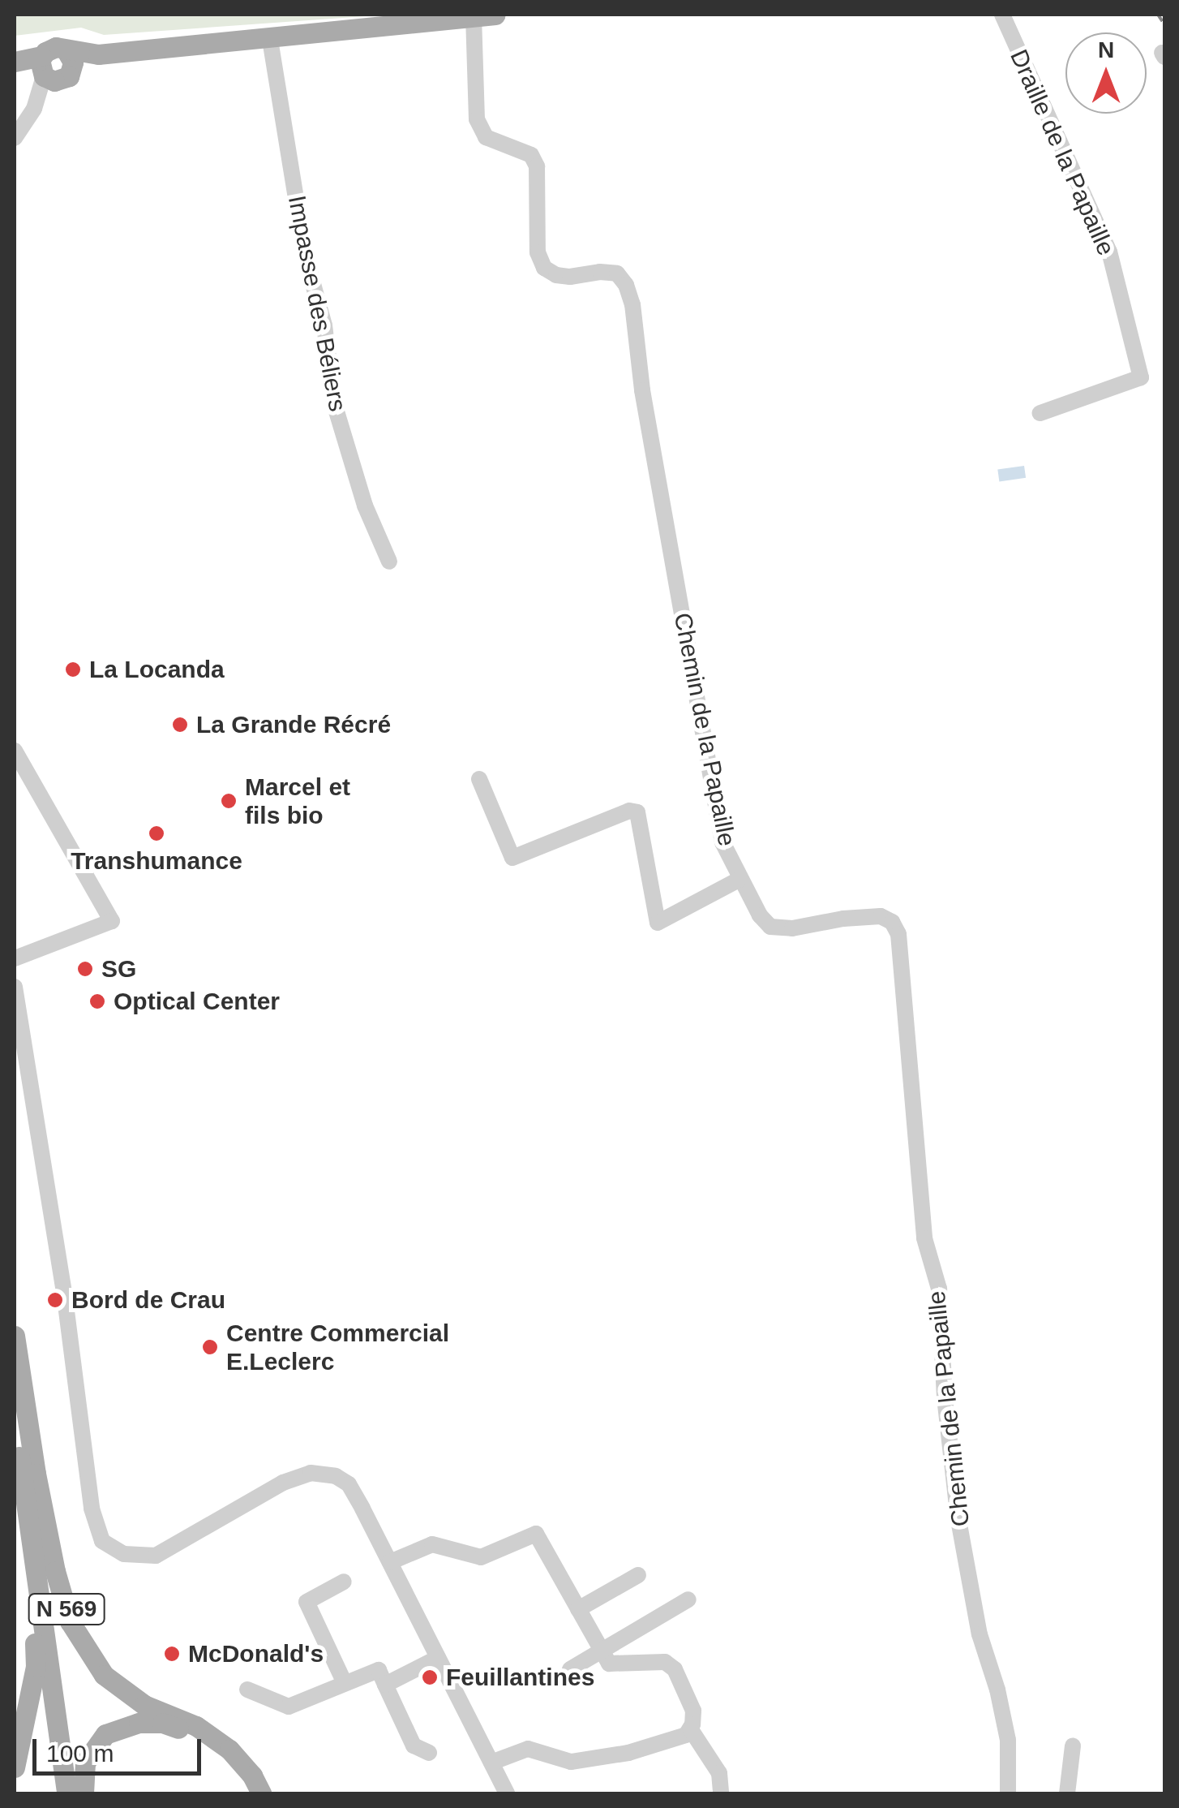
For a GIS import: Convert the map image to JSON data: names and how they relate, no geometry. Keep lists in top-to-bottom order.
{
  "streets": {
    "main road": ["N 569"],
    "street": ["Draille de la Papaille", "Impasse des Béliers", "Chemin de la Papaille"]
  },
  "places": [
    "La Locanda",
    "La Grande Récré",
    "Marcel et fils bio",
    "Transhumance",
    "SG",
    "Optical Center",
    "Bord de Crau",
    "Centre Commercial E.Leclerc",
    "McDonald's",
    "Feuillantines"
  ],
  "scale_bar": "100 m",
  "north": "top"
}
